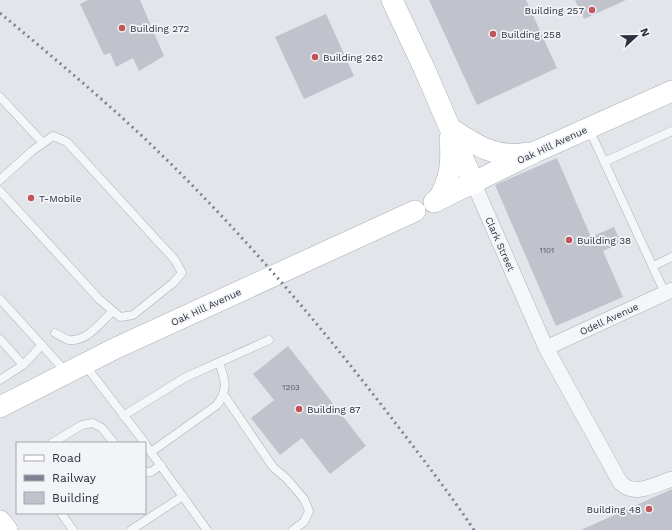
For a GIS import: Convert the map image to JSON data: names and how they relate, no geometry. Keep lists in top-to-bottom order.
{
  "streets": {
    "street": ["Oak Hill Avenue", "Clark Street", "Odell Avenue"]
  },
  "crossings": [
    ["Oak Hill Avenue", "Clark Street"],
    ["Clark Street", "Odell Avenue"]
  ],
  "places": [
    "Building 257",
    "Building 272",
    "Building 258",
    "Building 262",
    "T-Mobile",
    "Building 38",
    "Building 87",
    "Building 48"
  ],
  "house_numbers": ["1101", "1203"],
  "legend": ["Road", "Railway", "Building"],
  "north": "right"
}
